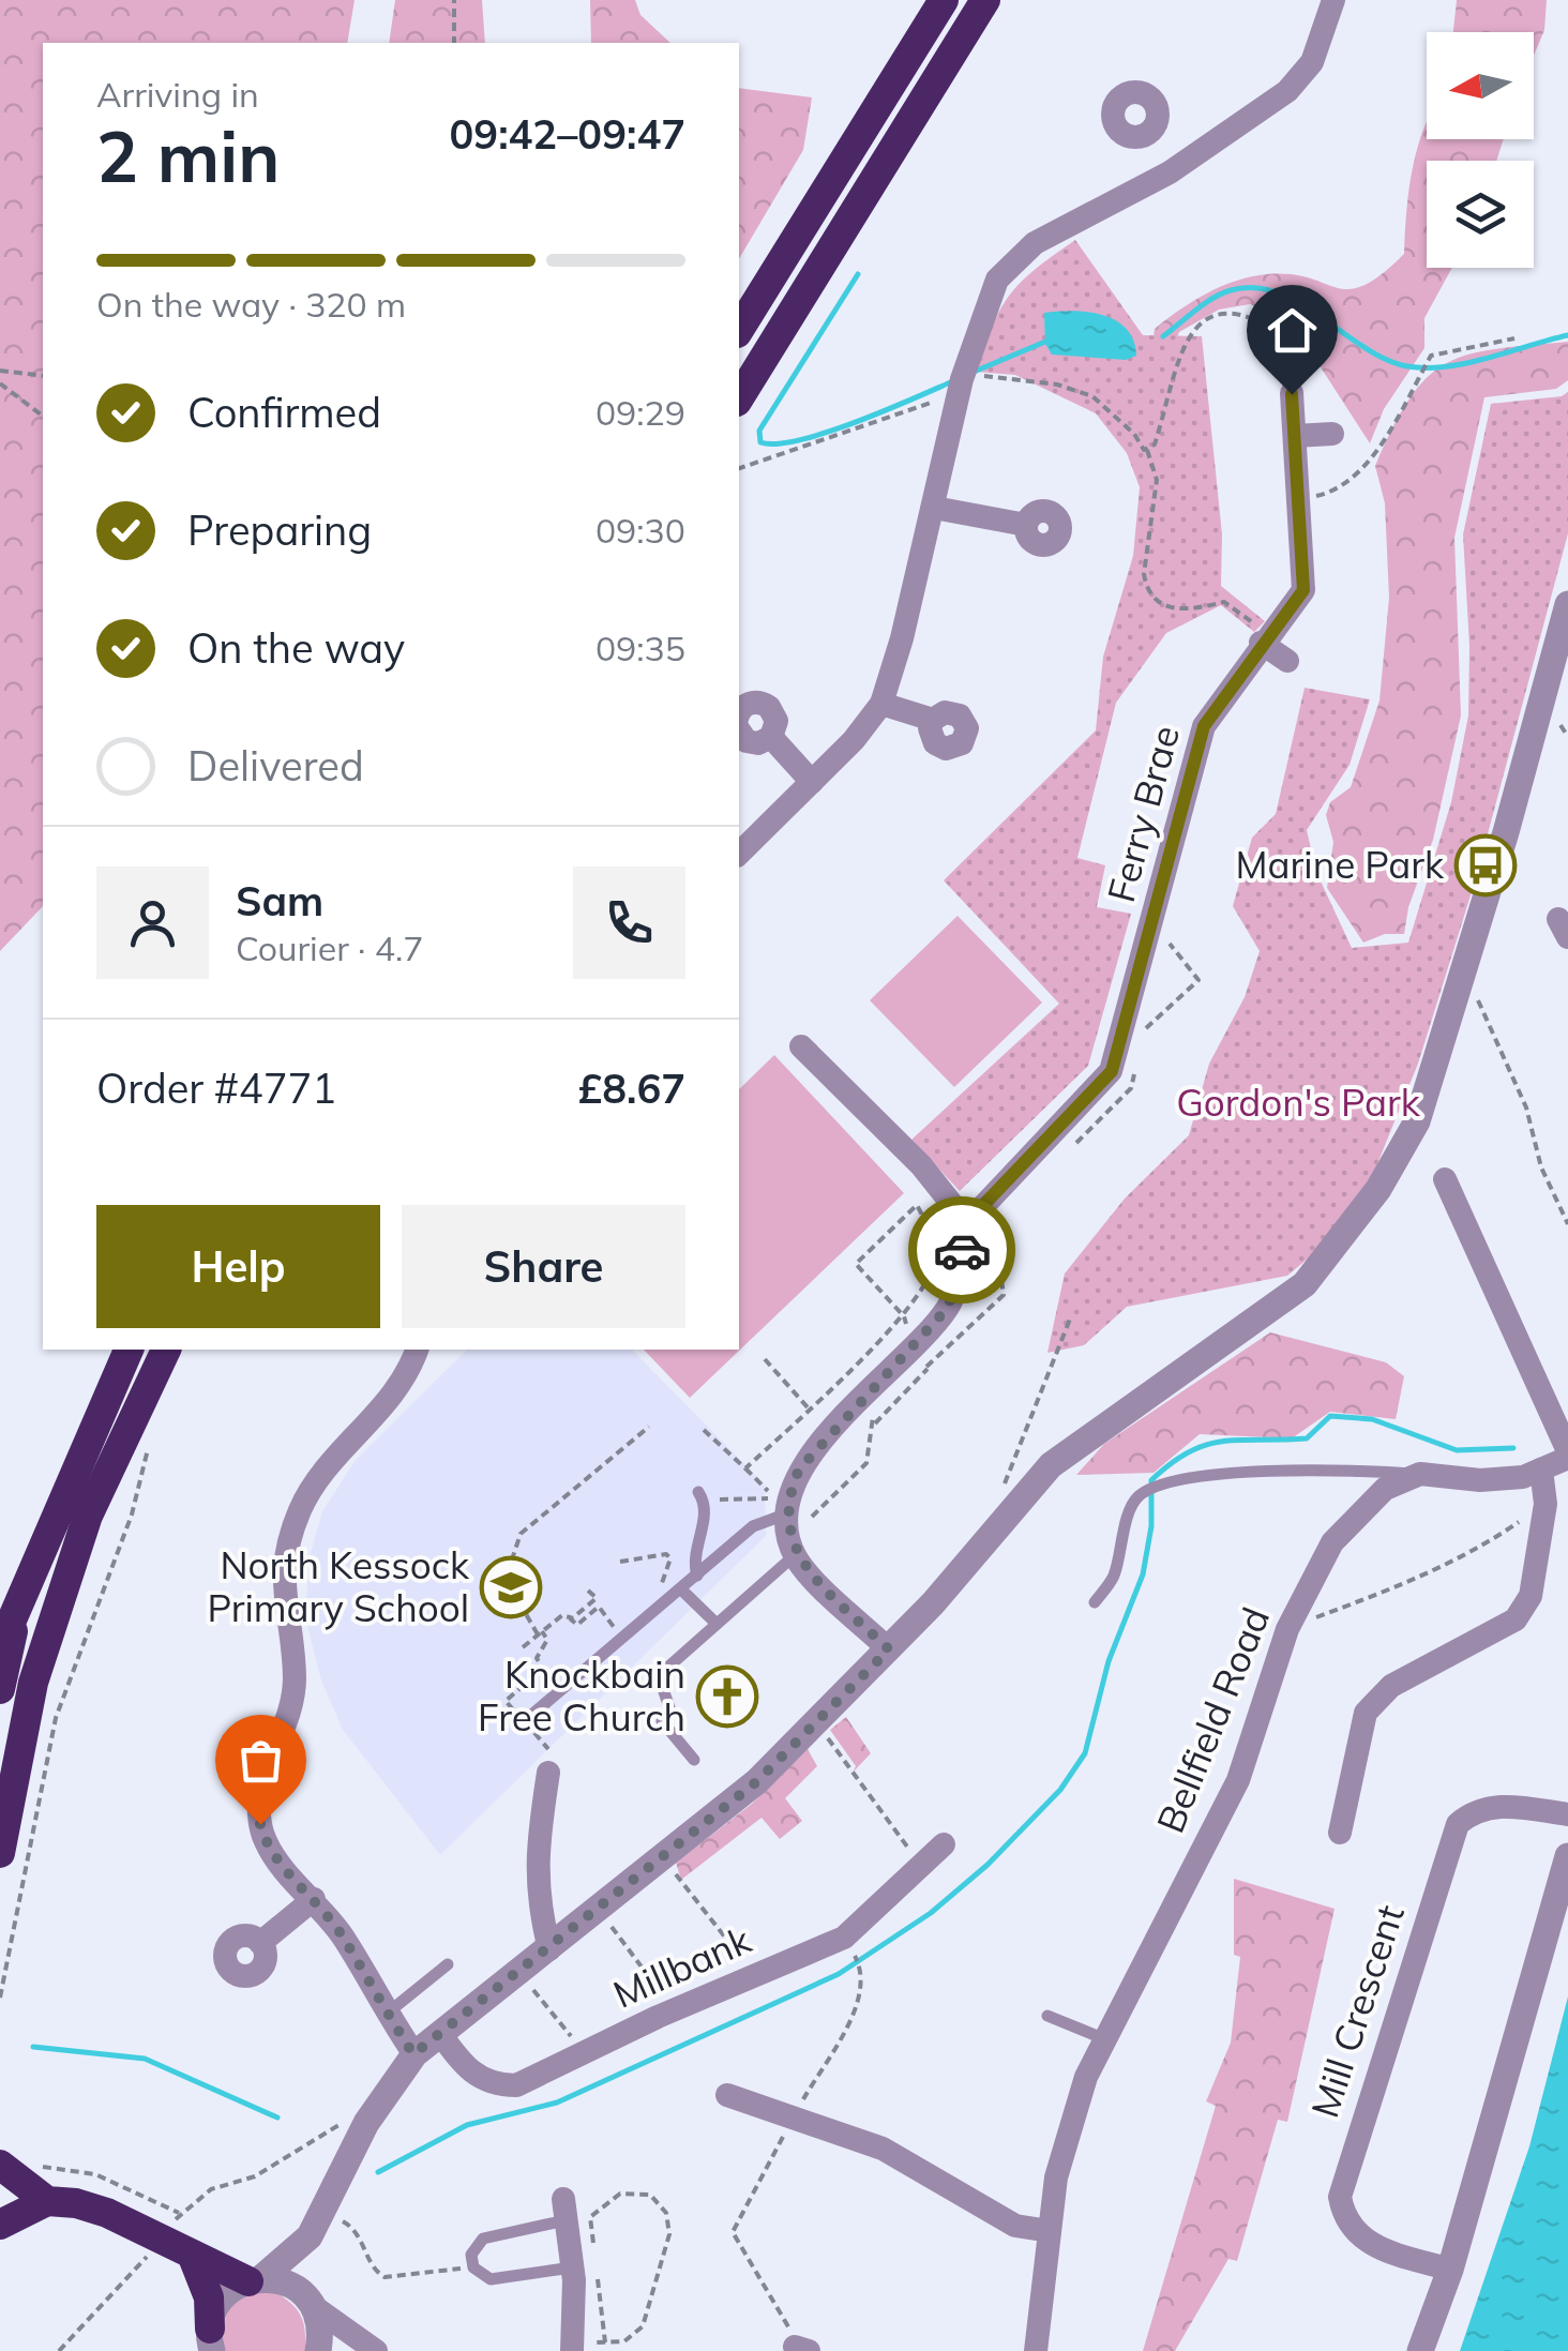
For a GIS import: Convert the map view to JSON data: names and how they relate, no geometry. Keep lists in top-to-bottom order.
{
  "streets": {
    "street": [
      "Ferry Brae",
      "Bellfield Road",
      "Millbank",
      "Mill Crescent"
    ]
  },
  "parks": ["Gordon's Park"],
  "places": {
    "bus stop": ["Marine Park"],
    "school or university": ["North Kessock Primary School"],
    "church": ["Knockbain Free Church"]
  },
  "north": "left",
  "page": {
    "heading": ["2 min", "Arriving in", "09:42–09:47"],
    "panel": [
      "Sam",
      "Courier · 4.7",
      "Order #4771",
      "£8.67"
    ],
    "bar": "On the way · 320 m",
    "list": [
      ["Confirmed", "09:29"],
      ["Preparing", "09:30"],
      ["On the way", "09:35"],
      "Delivered"
    ],
    "buttons": ["Help", "Share"]
  }
}
